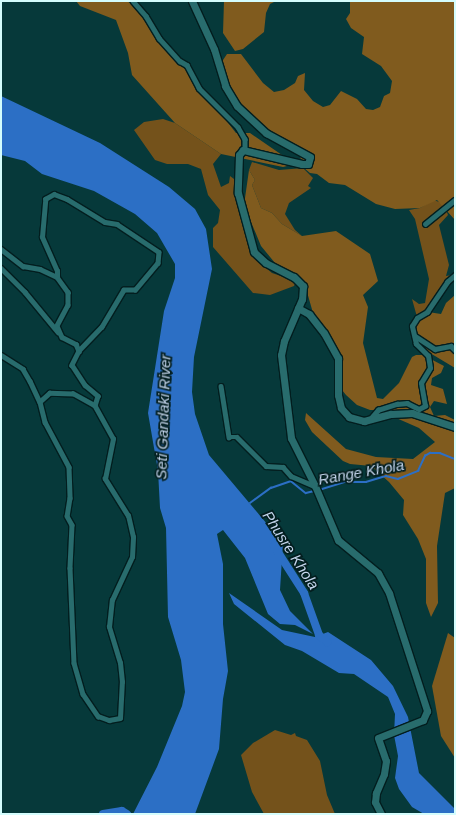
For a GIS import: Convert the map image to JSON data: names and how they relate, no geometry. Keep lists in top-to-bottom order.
{
  "water": ["Seti Gandaki River", "Range Khola", "Phusre Khola"]
}
